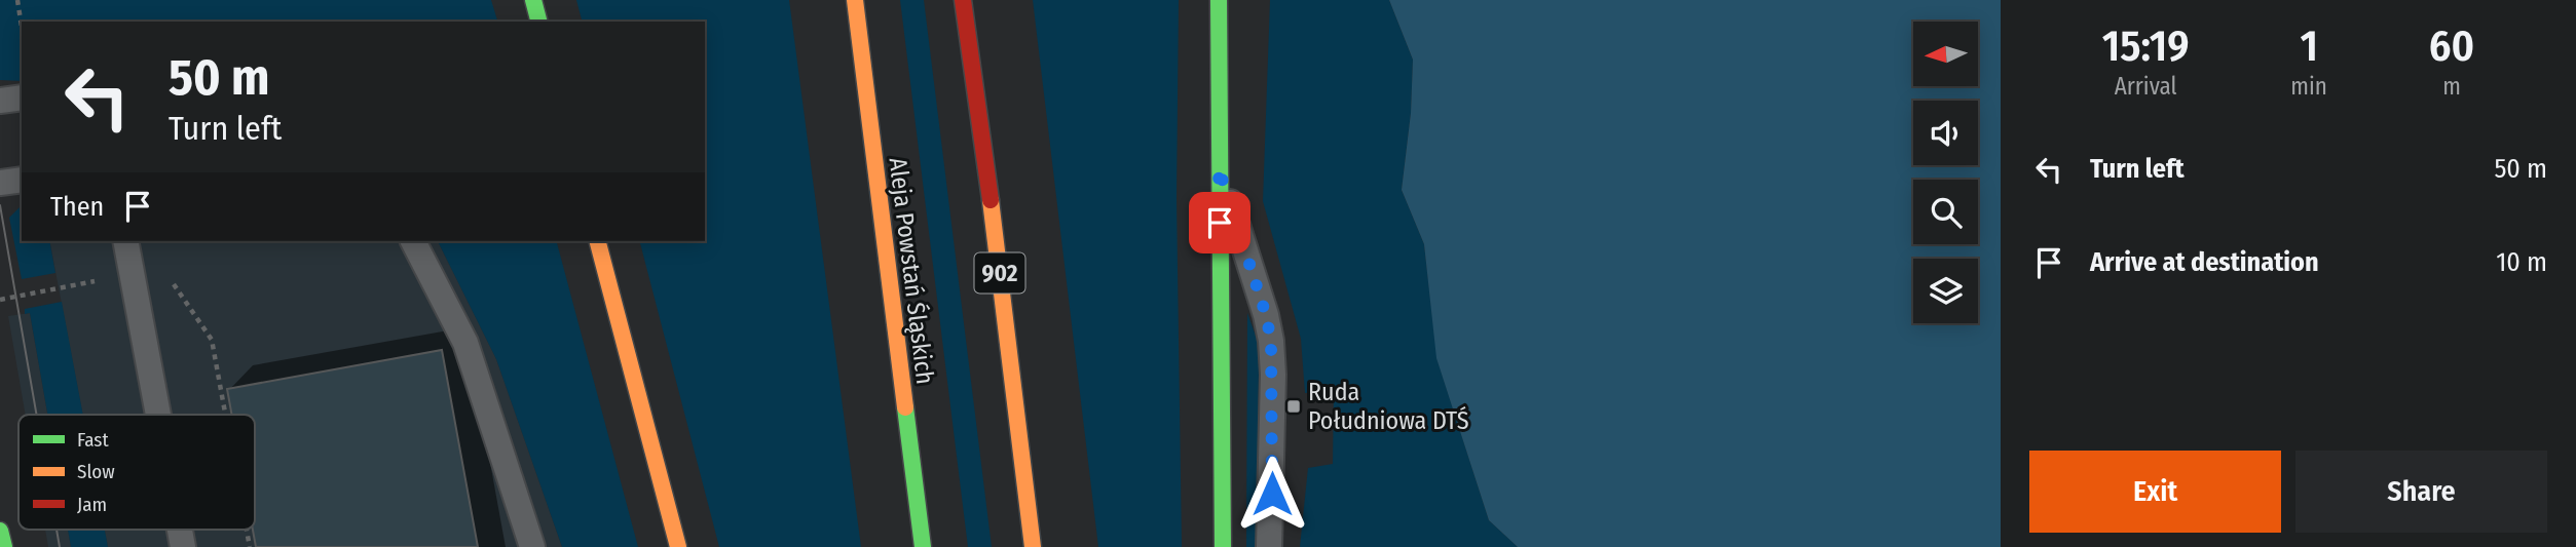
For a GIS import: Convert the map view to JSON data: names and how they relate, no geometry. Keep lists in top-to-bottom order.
{
  "streets": {
    "main road": ["Aleja Powstań Śląskich", "902"]
  },
  "places": {
    "transit": ["Ruda Południowa DTŚ"]
  },
  "legend": ["Fast", "Slow", "Jam"],
  "north": "left",
  "page": {
    "eta": [
      "15:19",
      "Arrival",
      "1",
      "min",
      "60",
      "m"
    ],
    "turn": ["50 m", "Turn left"],
    "list": [
      {
        "name": "Turn left",
        "value": "50 m"
      },
      {
        "name": "Arrive at destination",
        "value": "10 m"
      }
    ],
    "then": "Then",
    "buttons": ["Exit", "Share"]
  }
}
